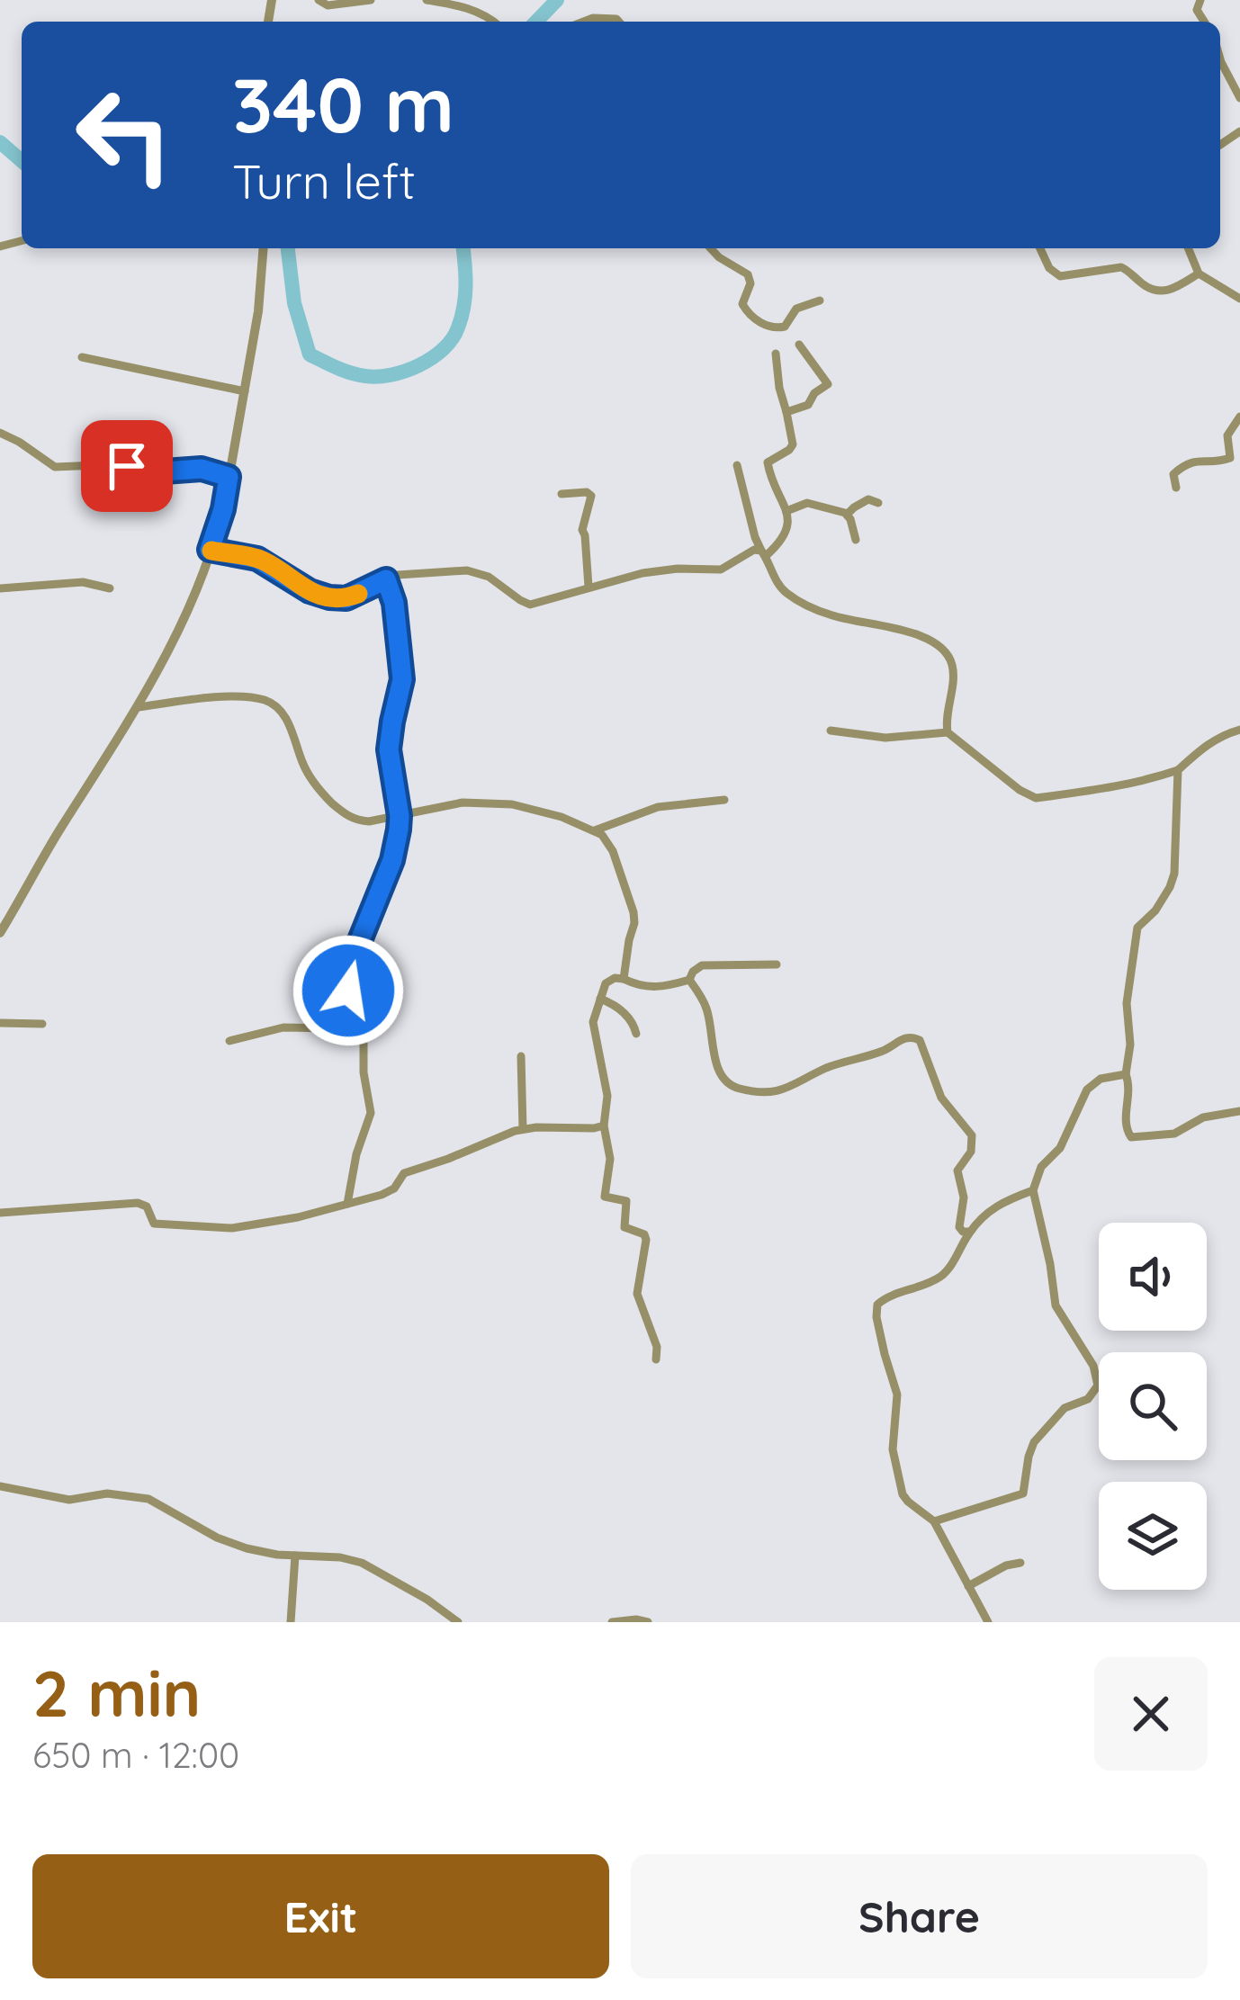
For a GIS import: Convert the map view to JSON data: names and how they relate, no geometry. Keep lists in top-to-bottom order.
{
  "page": {
    "turn": ["340 m", "Turn left"],
    "heading": ["2 min", "650 m · 12:00"],
    "buttons": ["Exit", "Share"]
  }
}
